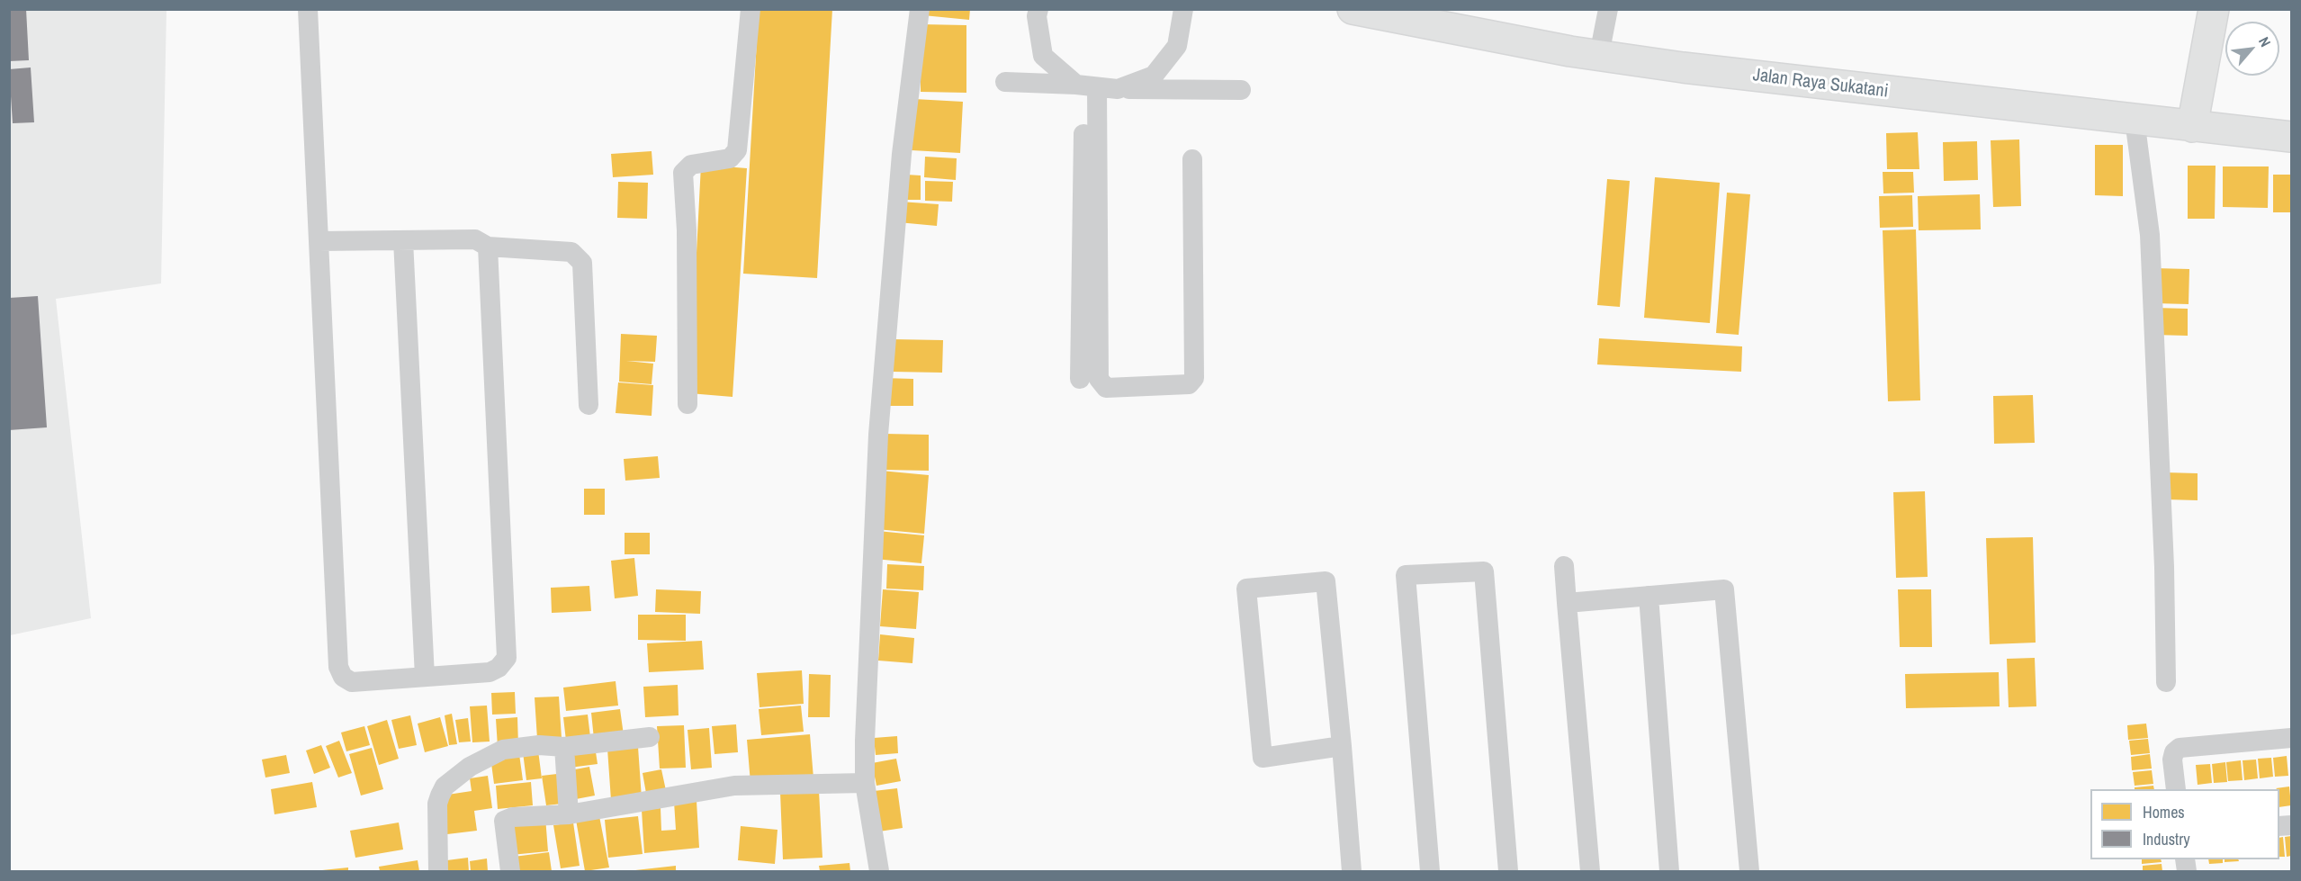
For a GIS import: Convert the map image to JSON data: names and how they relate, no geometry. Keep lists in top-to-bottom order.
{
  "streets": {
    "main road": ["Jalan Raya Sukatani"]
  },
  "legend": ["Homes", "Industry"],
  "north": "top right"
}
